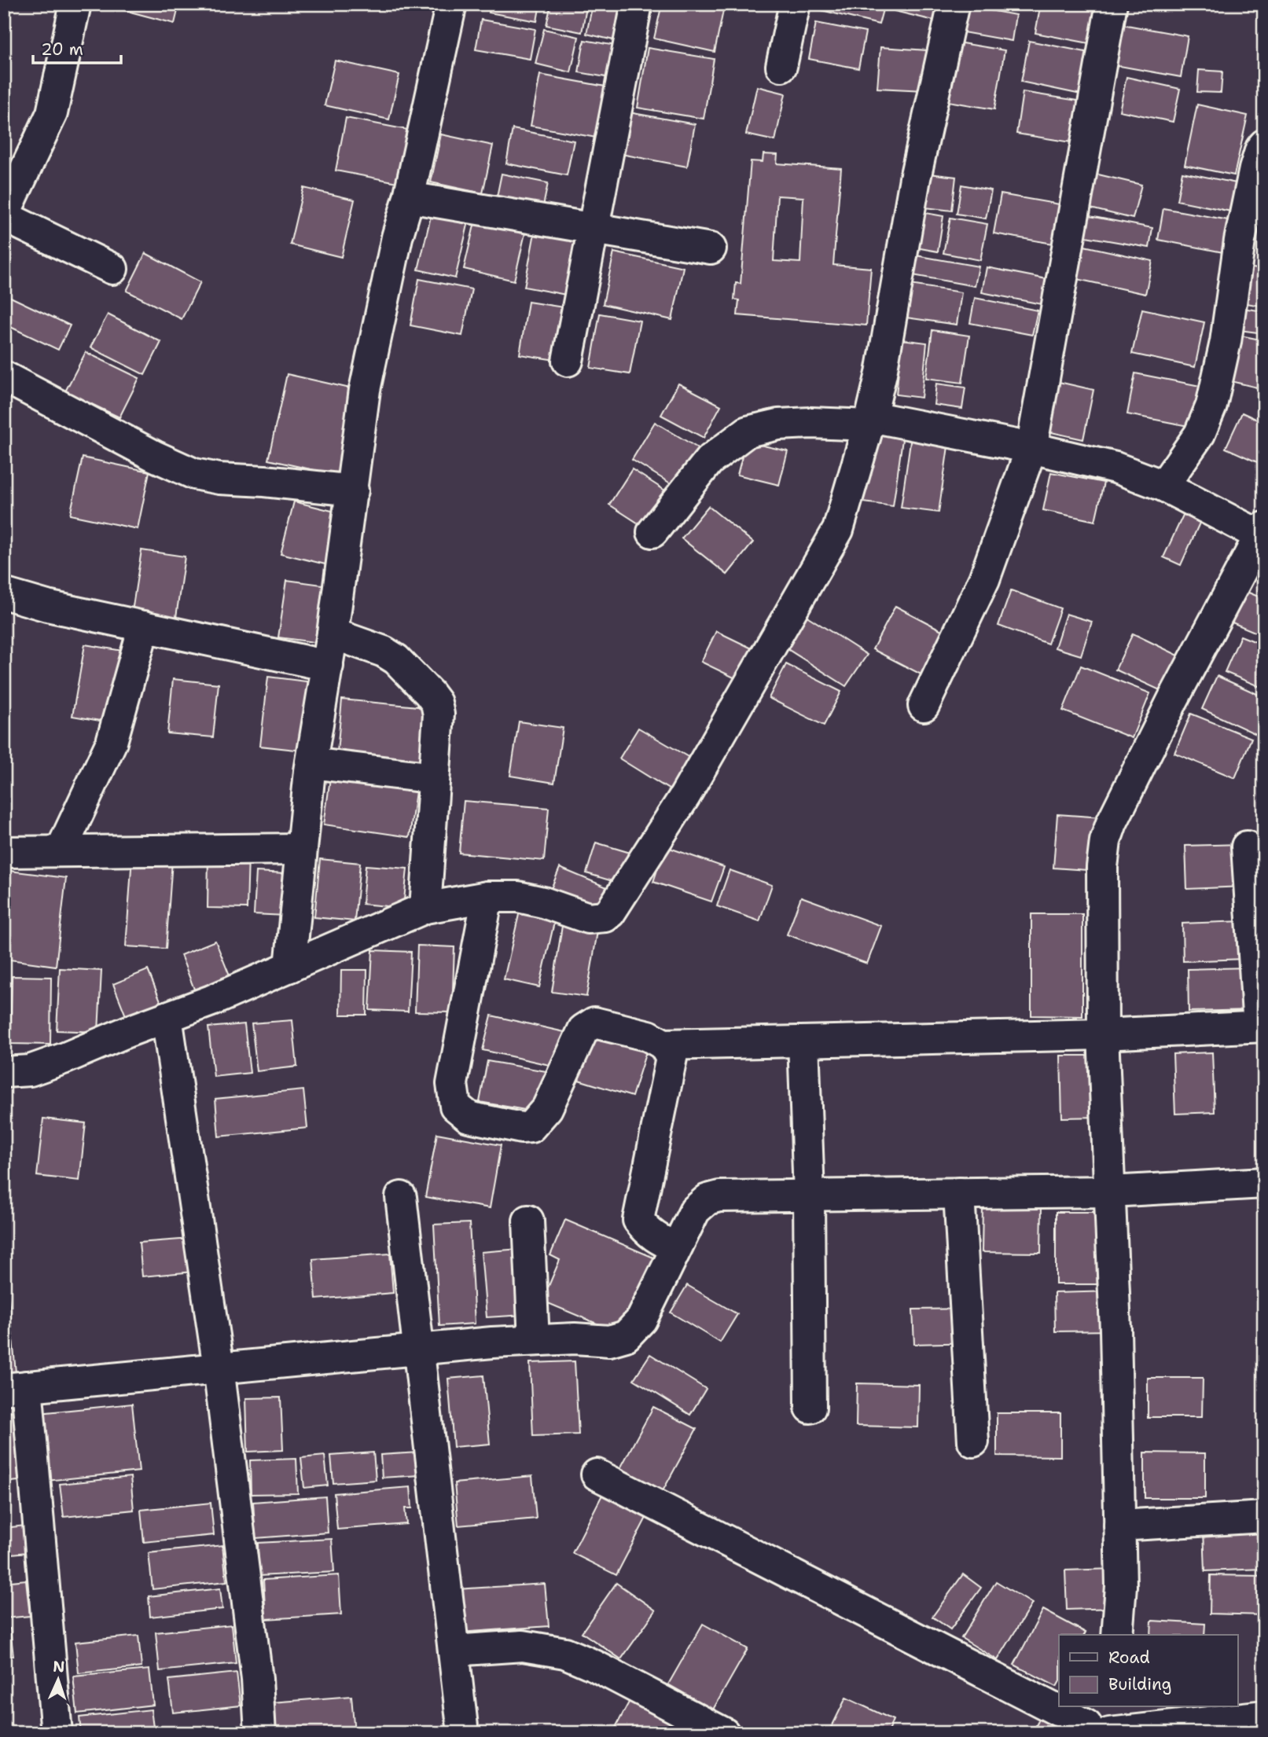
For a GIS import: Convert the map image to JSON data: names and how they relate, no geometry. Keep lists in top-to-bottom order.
{
  "legend": ["Road", "Building"],
  "scale_bar": "20 m",
  "north": "top"
}
